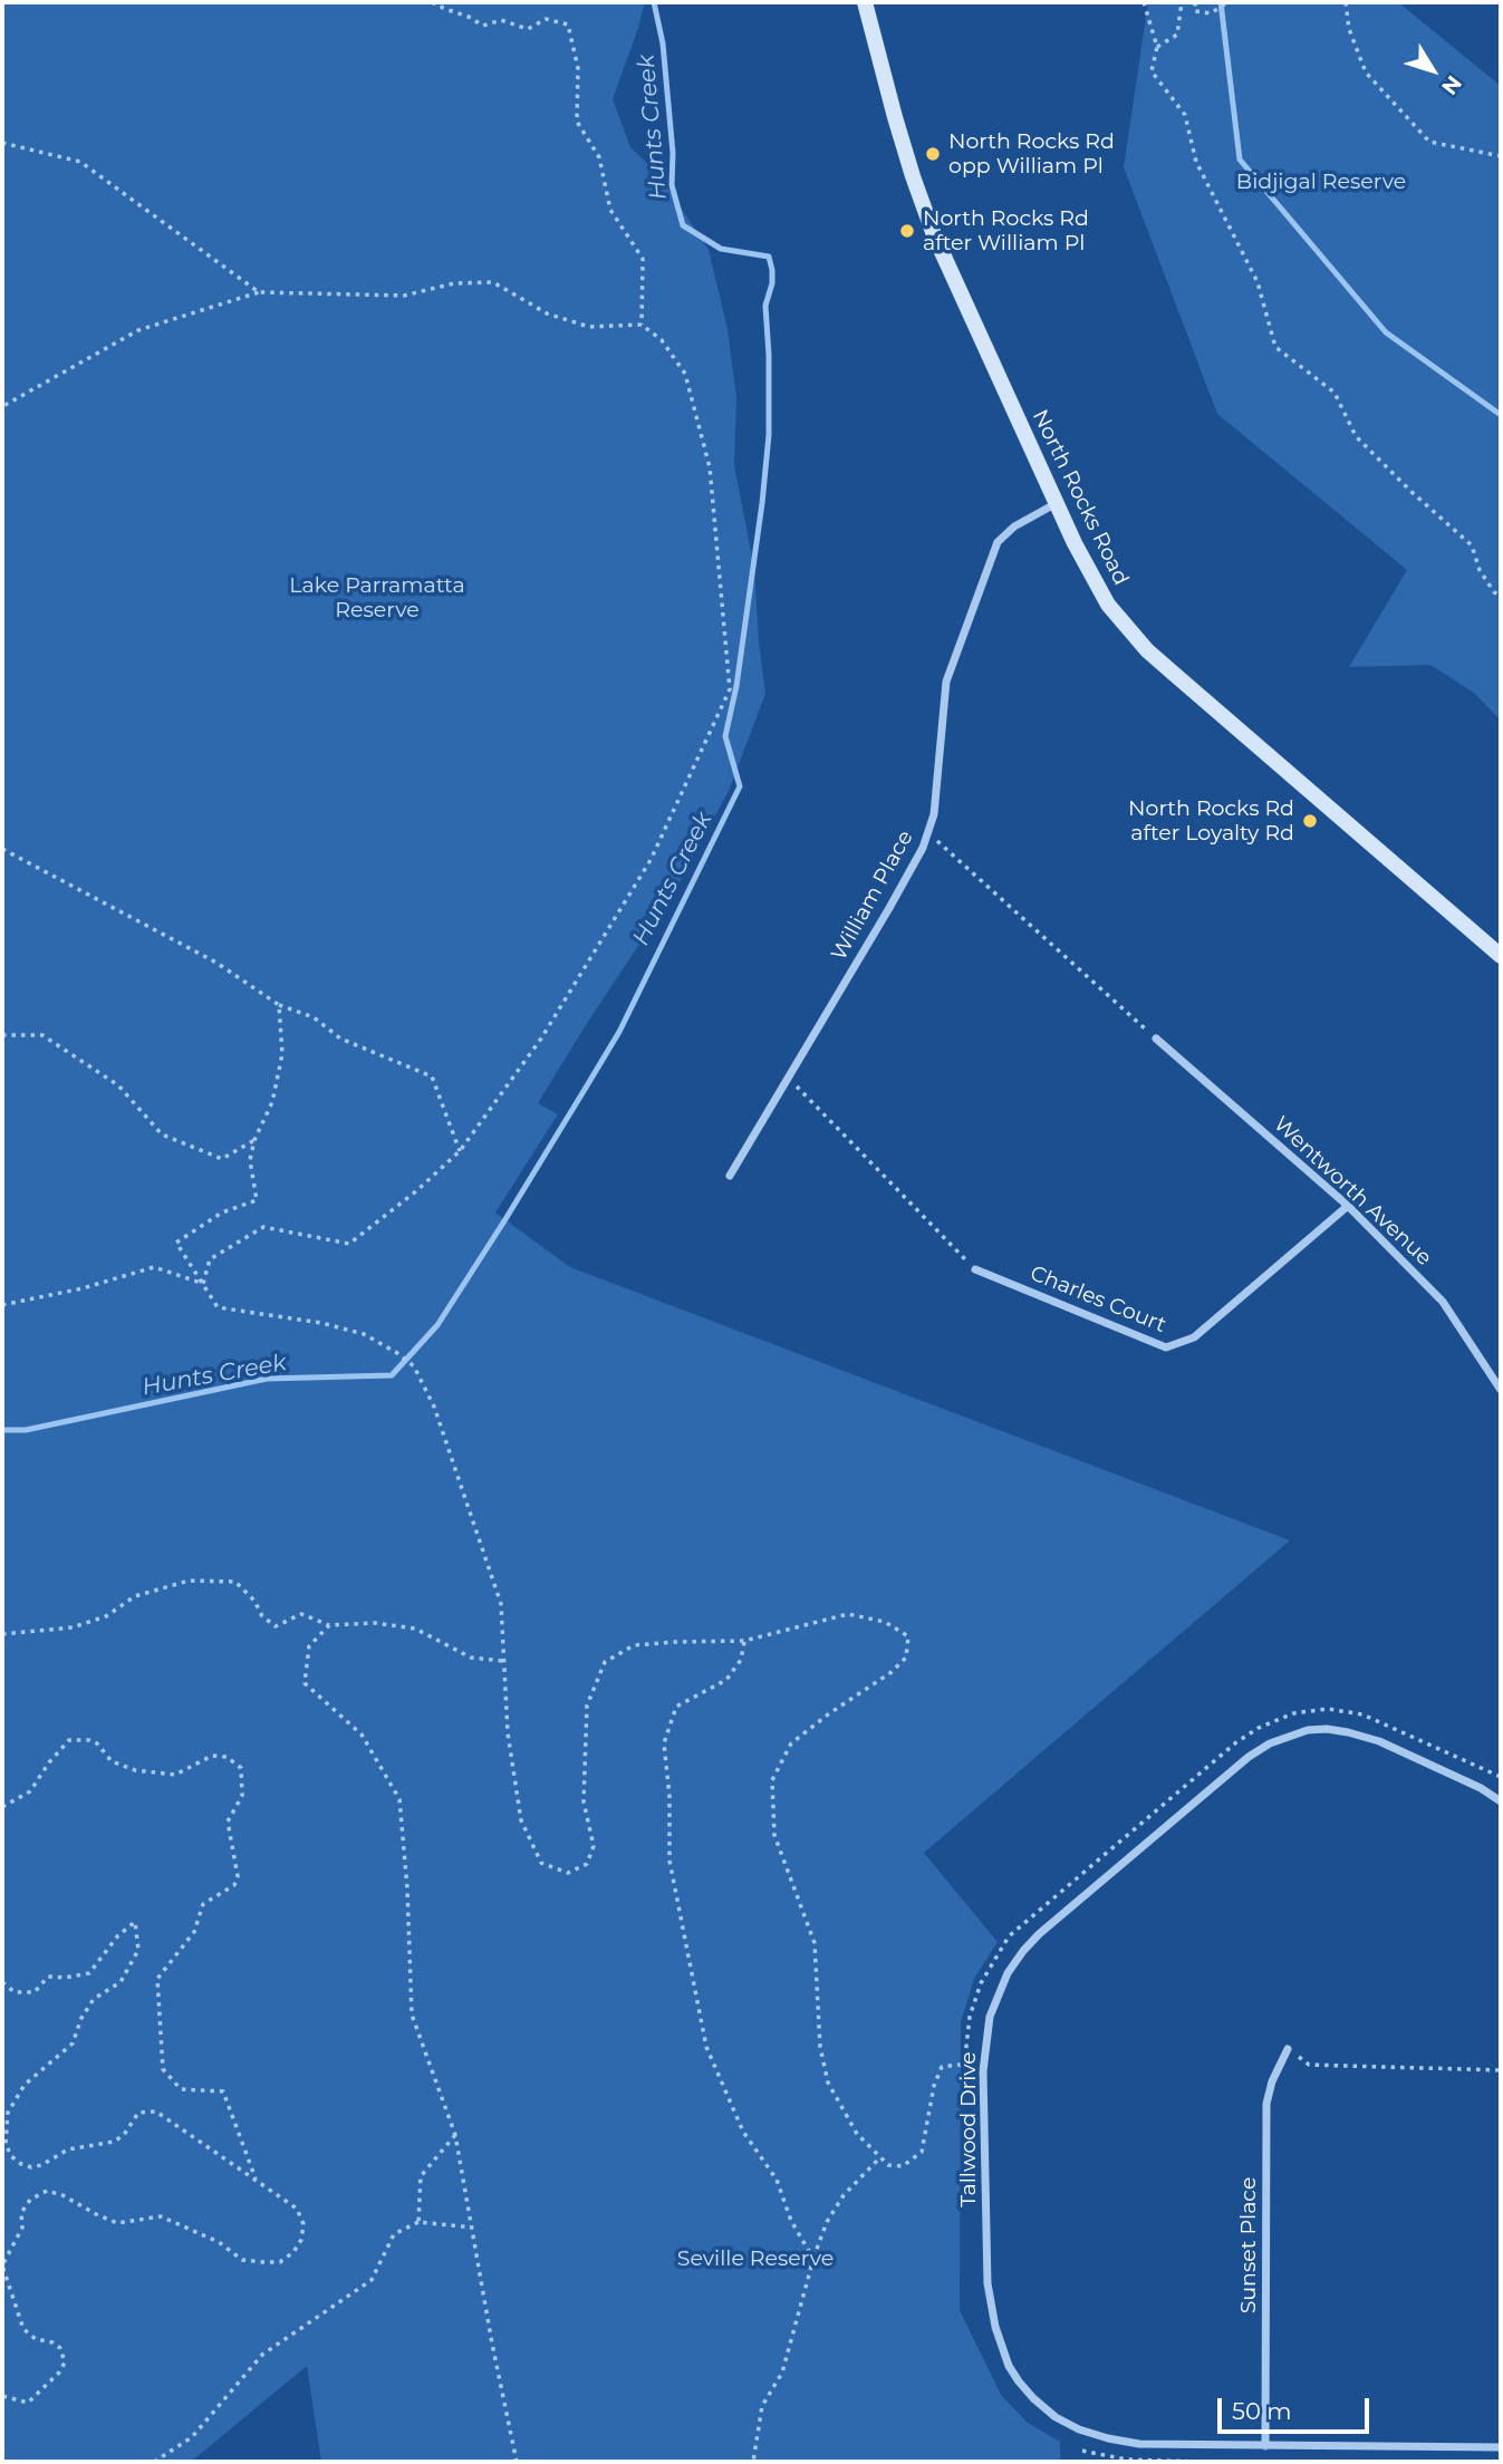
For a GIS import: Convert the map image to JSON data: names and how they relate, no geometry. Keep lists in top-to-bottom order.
{
  "streets": {
    "main road": ["North Rocks Road"],
    "street": [
      "William Place",
      "Wentworth Avenue",
      "Charles Court",
      "Tallwood Drive",
      "Sunset Place"
    ]
  },
  "crossings": [
    ["North Rocks Road", "William Place"],
    ["Wentworth Avenue", "Charles Court"],
    ["Tallwood Drive", "Sunset Place"]
  ],
  "water": ["Hunts Creek"],
  "parks": ["Bidjigal Reserve", "Lake Parramatta Reserve", "Seville Reserve"],
  "places": ["North Rocks Rd opp William Pl", "North Rocks Rd after William Pl", "North Rocks Rd after Loyalty Rd"],
  "scale_bar": "50 m",
  "north": "bottom right"
}
